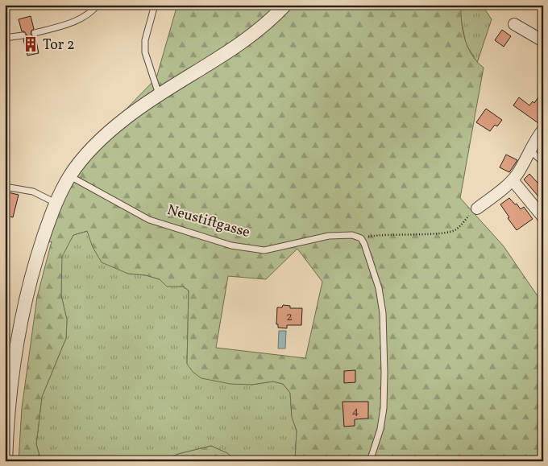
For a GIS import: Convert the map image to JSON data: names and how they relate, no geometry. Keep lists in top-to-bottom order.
{
  "streets": {
    "lane": ["Neustiftgasse"]
  },
  "places": {
    "building": ["Tor 2"]
  },
  "house_numbers": ["2", "4"]
}
